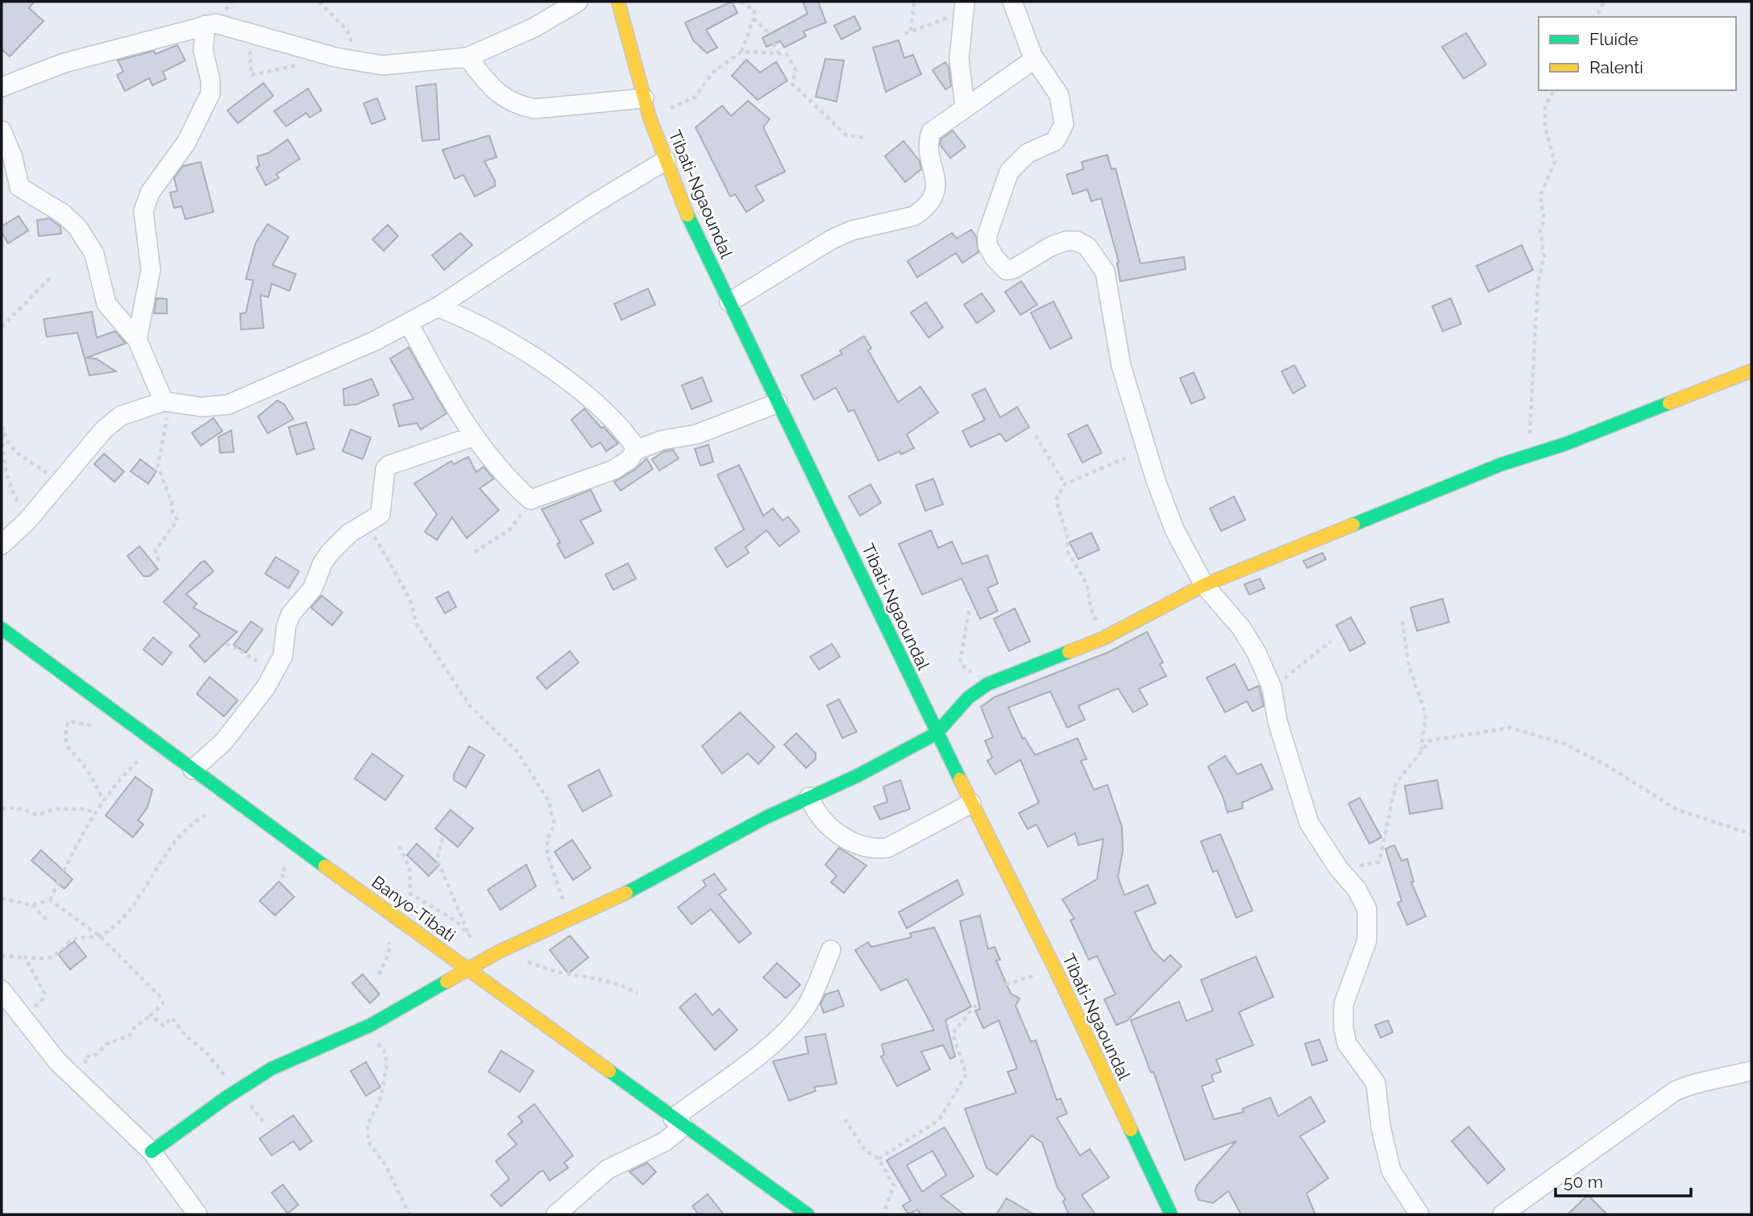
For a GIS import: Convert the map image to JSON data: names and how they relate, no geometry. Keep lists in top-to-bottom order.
{
  "streets": {
    "main road": ["Tibati-Ngaoundal", "Banyo-Tibati"]
  },
  "legend": ["Fluide", "Ralenti"],
  "scale_bar": "50 m"
}
